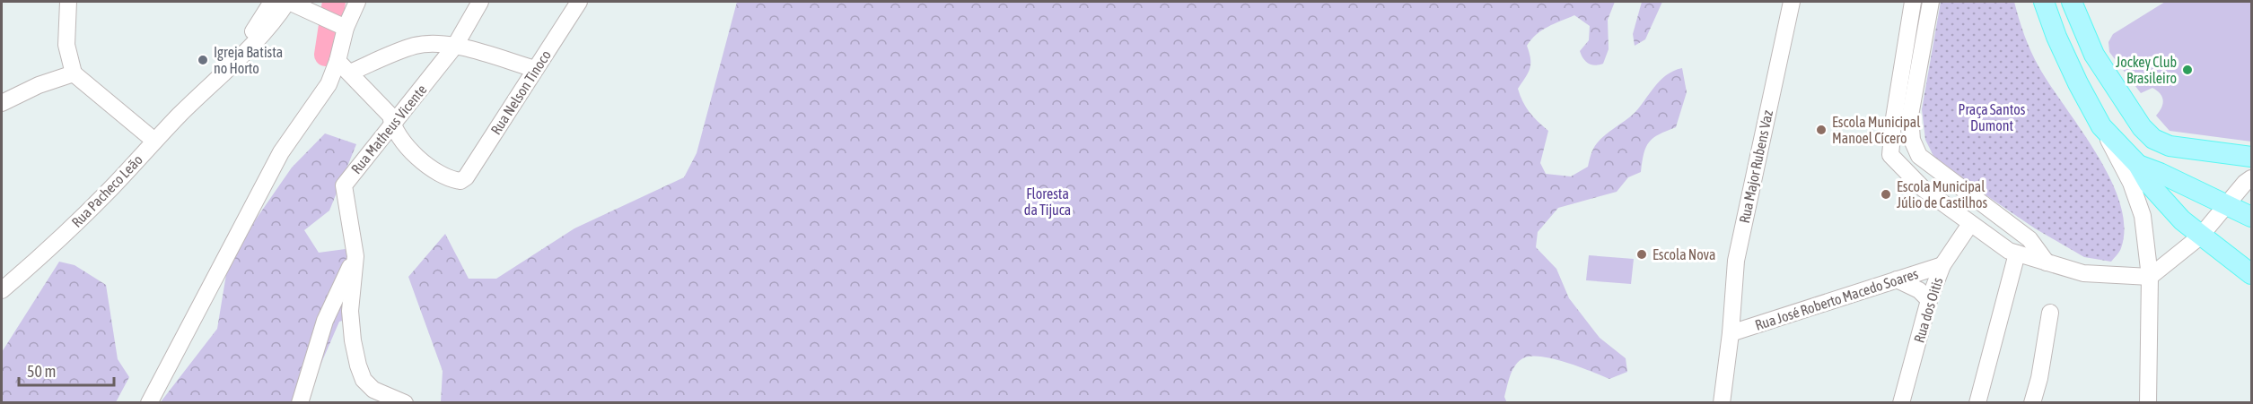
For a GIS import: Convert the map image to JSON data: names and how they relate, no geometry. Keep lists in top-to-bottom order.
{
  "streets": {
    "street": [
      "Rua Nelson Tinoco",
      "Rua Matheus Vicente",
      "Rua Major Rubens Vaz",
      "Rua Pacheco Leão",
      "Rua José Roberto Macedo Soares",
      "Rua dos Oitis"
    ]
  },
  "crossings": [
    ["Rua Nelson Tinoco", "Rua Matheus Vicente"],
    ["Rua Major Rubens Vaz", "Rua José Roberto Macedo Soares"],
    ["Rua José Roberto Macedo Soares", "Rua dos Oitis"]
  ],
  "parks": ["Praça Santos Dumont", "Floresta da Tijuca"],
  "places": [
    "Igreja Batista no Horto",
    "Jockey Club Brasileiro",
    "Escola Municipal Manoel Cícero",
    "Escola Municipal Júlio de Castilhos",
    "Escola Nova"
  ],
  "scale_bar": "50 m"
}
